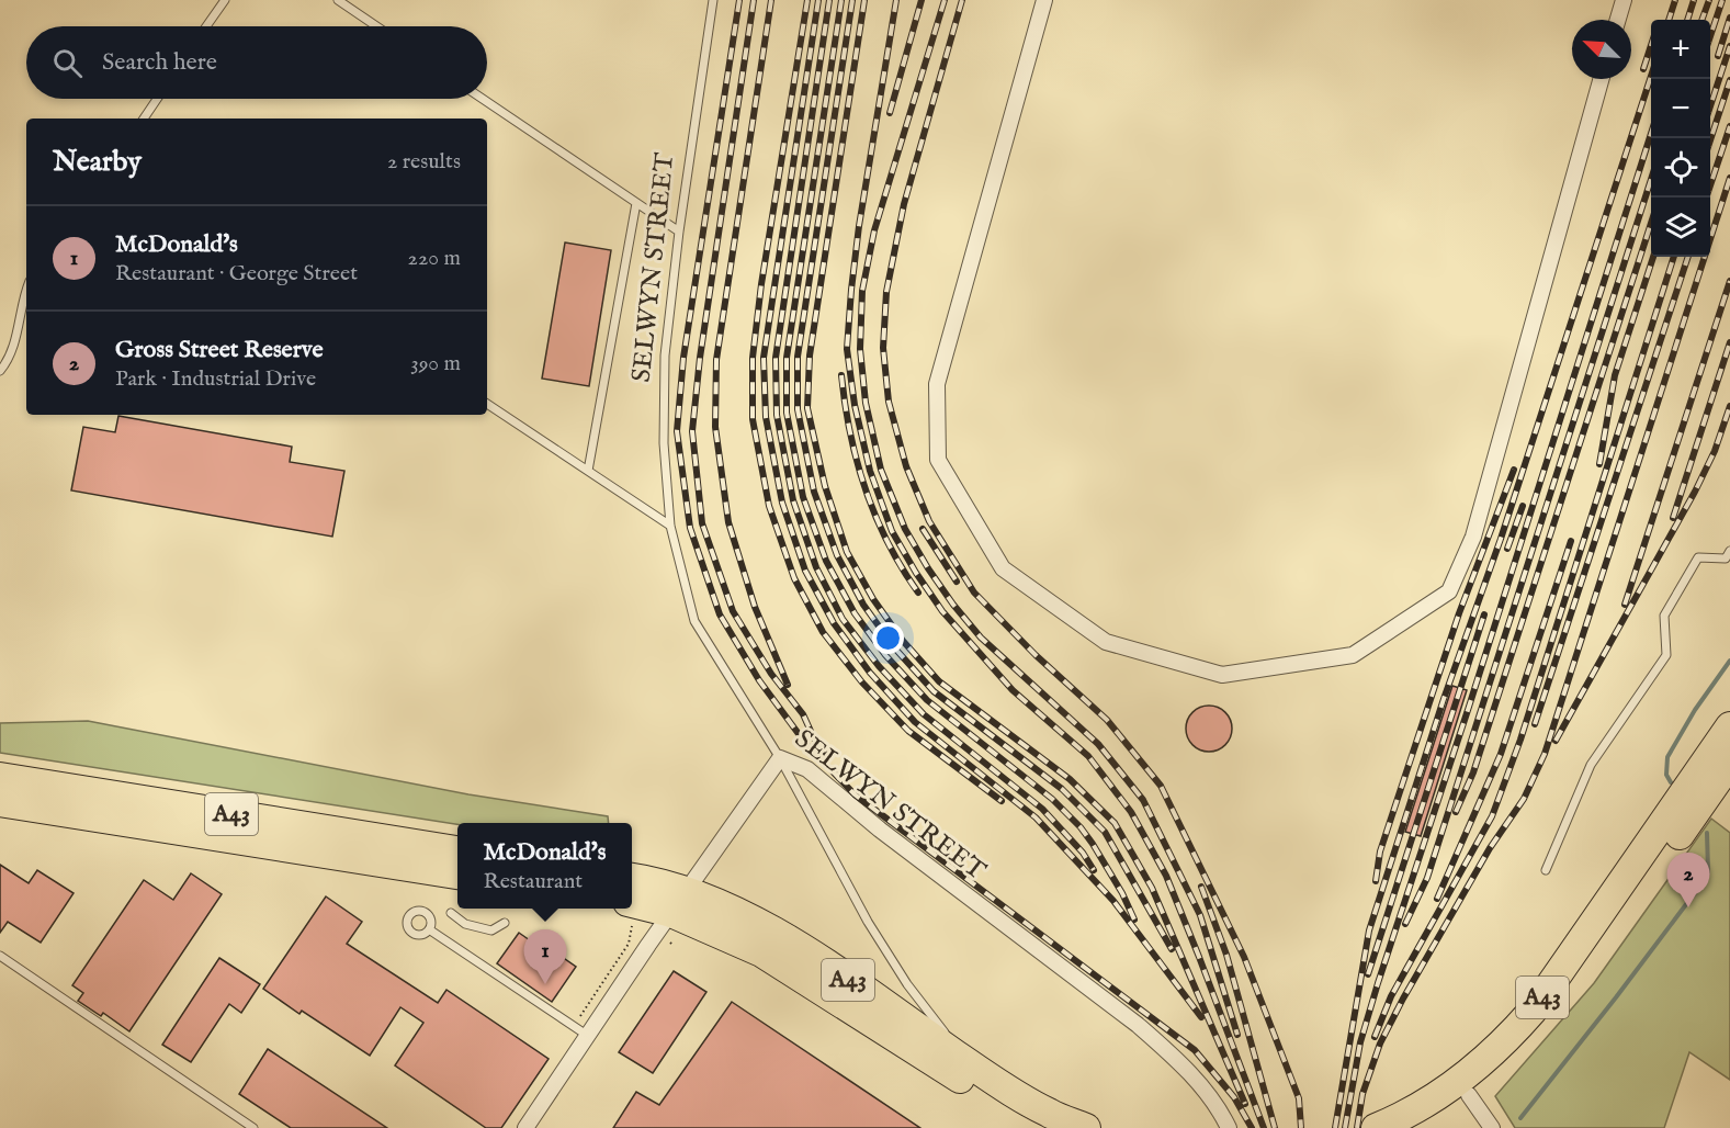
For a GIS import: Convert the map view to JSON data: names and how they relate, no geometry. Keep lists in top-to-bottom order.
{
  "streets": {
    "highway": ["A43"],
    "street": ["SELWYN STREET"]
  },
  "north": "top left",
  "page": {
    "map_buttons": ["+", "−"],
    "search": "Search here",
    "heading": ["Nearby", "2 results"],
    "list": [
      {
        "mark": "1",
        "name": "McDonald's",
        "note": "Restaurant · George Street",
        "value": "220 m"
      },
      {
        "mark": "2",
        "name": "Gross Street Reserve",
        "note": "Park · Industrial Drive",
        "value": "390 m"
      }
    ],
    "popup": ["McDonald's", "Restaurant"],
    "pins": ["2", "1"]
  }
}
